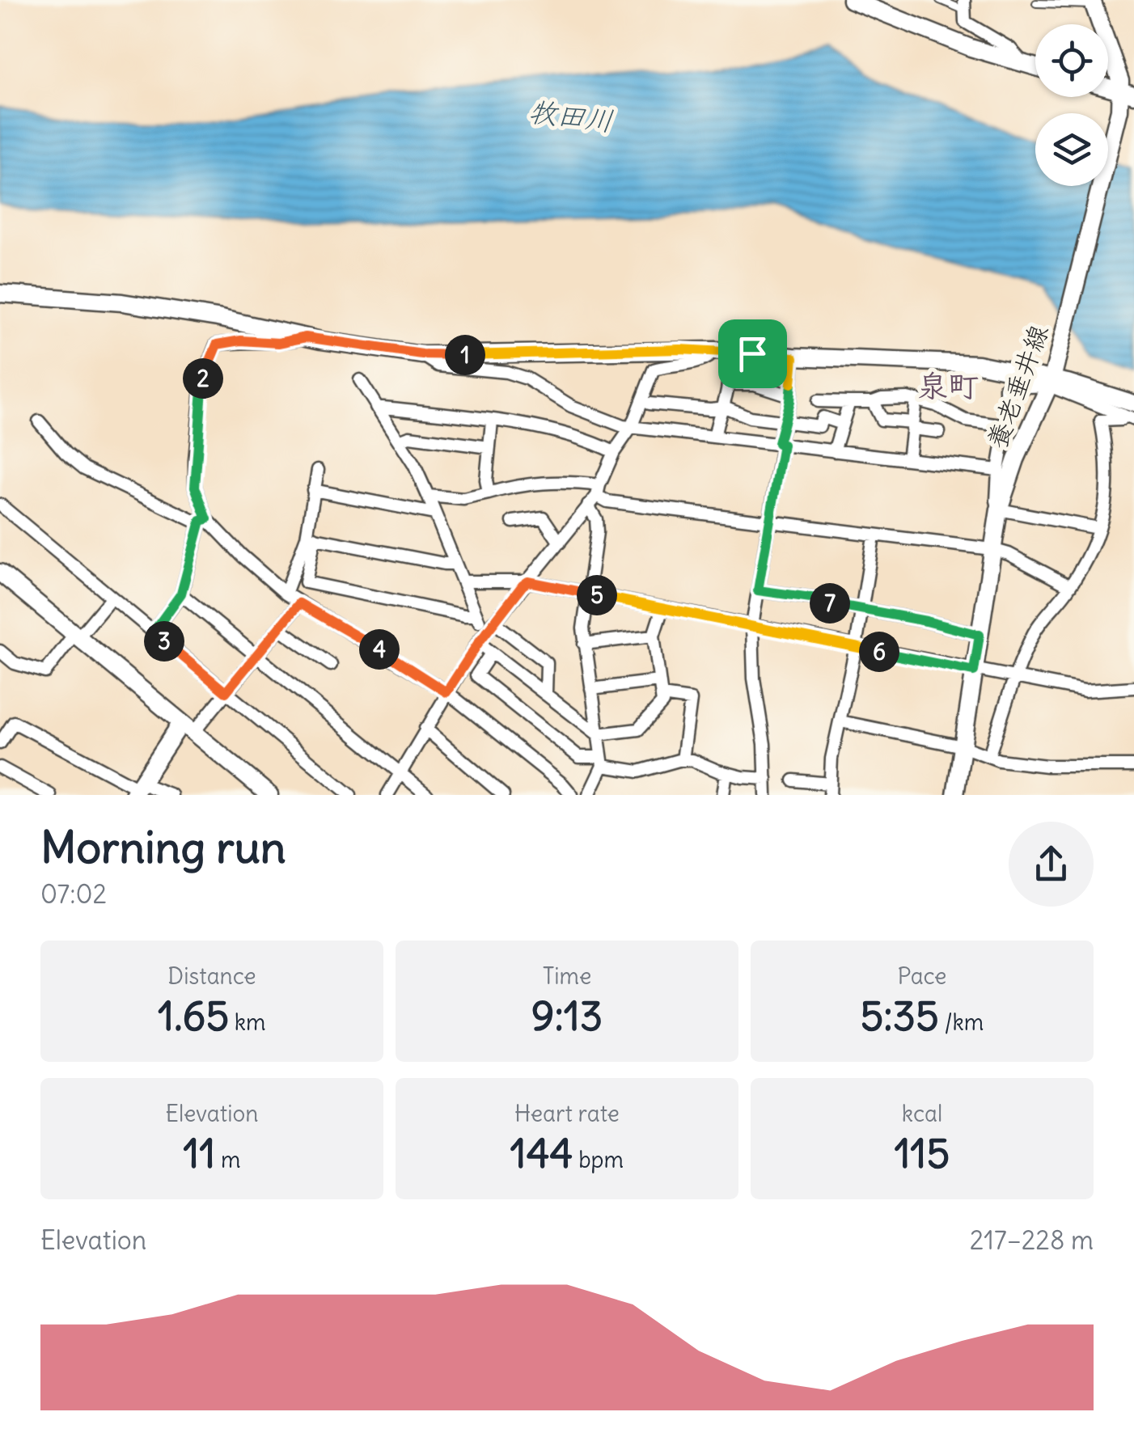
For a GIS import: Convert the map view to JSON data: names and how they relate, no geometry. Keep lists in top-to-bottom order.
{
  "streets": {
    "street": ["養老垂井線"]
  },
  "districts": ["泉町"],
  "water": ["牧田川"],
  "page": {
    "pins": [
      "1",
      "2",
      "5",
      "7",
      "3",
      "4",
      "6"
    ],
    "heading": ["Morning run", "07:02"],
    "stats": [
      ["Distance", "1.65 km"],
      ["Time", "9:13"],
      ["Pace", "5:35 /km"],
      ["Elevation", "11 m"],
      ["Heart rate", "144 bpm"],
      ["kcal", "115"]
    ],
    "chart": ["Elevation", "217–228 m"]
  }
}
